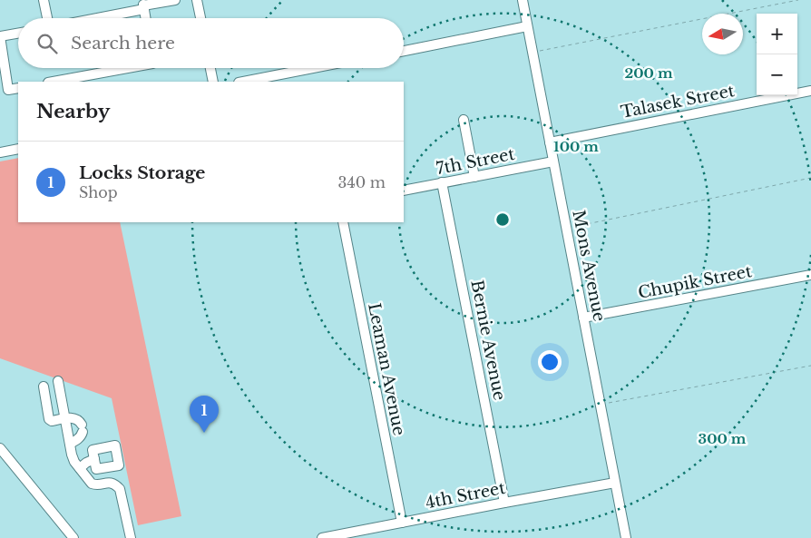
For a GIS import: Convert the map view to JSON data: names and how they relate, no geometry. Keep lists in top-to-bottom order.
{
  "streets": {
    "street": [
      "Talasek Street",
      "7th Street",
      "Mons Avenue",
      "Chupik Street",
      "Bernie Avenue",
      "Leaman Avenue",
      "4th Street"
    ]
  },
  "crossings": [
    ["Talasek Street", "Mons Avenue"],
    ["7th Street", "Mons Avenue"],
    ["7th Street", "Bernie Avenue"],
    ["Mons Avenue", "Chupik Street"],
    ["Mons Avenue", "4th Street"],
    ["Bernie Avenue", "4th Street"],
    ["Leaman Avenue", "4th Street"]
  ],
  "north": "left",
  "page": {
    "map_buttons": ["+", "−"],
    "search": "Search here",
    "heading": "Nearby",
    "list": [
      {
        "mark": "1",
        "name": "Locks Storage",
        "note": "Shop",
        "value": "340 m"
      }
    ],
    "pins": "1"
  },
  "rings": ["200 m", "100 m", "300 m"]
}
